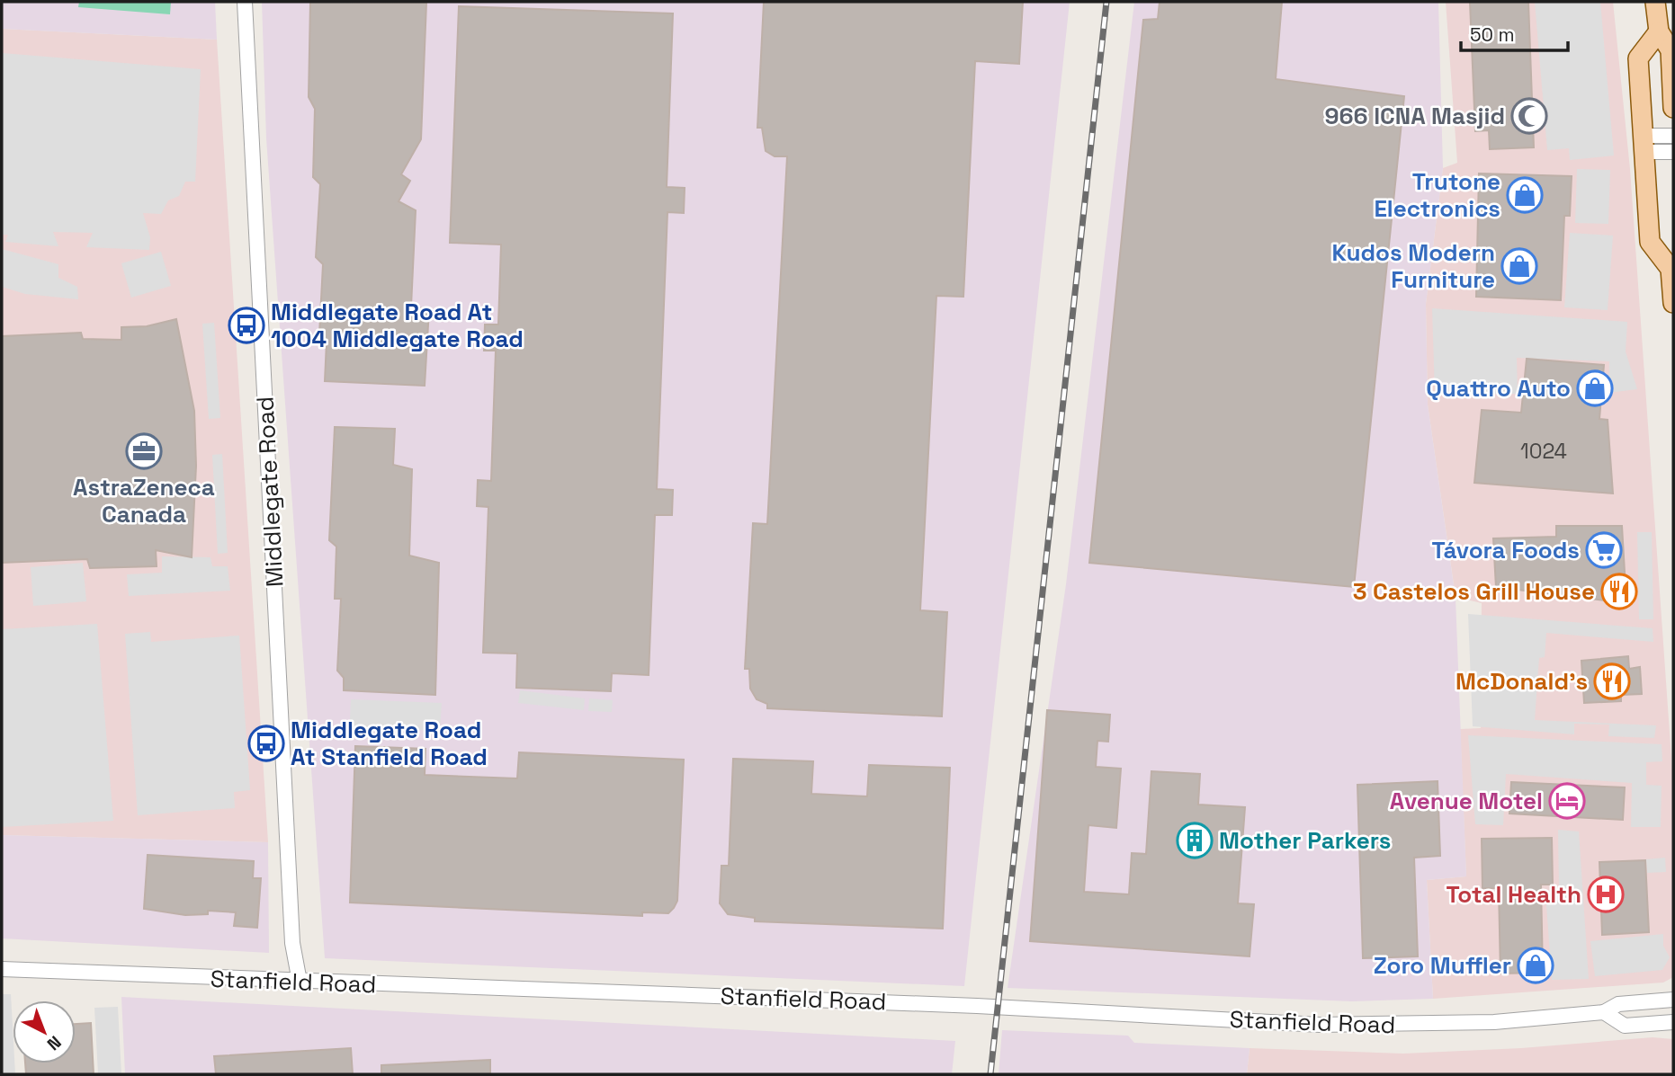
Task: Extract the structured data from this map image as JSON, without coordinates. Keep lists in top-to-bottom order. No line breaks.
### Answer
{"streets":{"street":["Middlegate Road","Stanfield Road"]},"crossings":[["Middlegate Road","Stanfield Road"]],"places":{"mosque":["966 ICNA Masjid"],"shop":["Trutone Electronics","Kudos Modern Furniture","Quattro Auto","Zoro Muffler"],"bus stop":["Middlegate Road At 1004 Middlegate Road","Middlegate Road At Stanfield Road"],"office":["AstraZeneca Canada"],"supermarket":["Távora Foods"],"restaurant":["3 Castelos Grill House","McDonald's"],"hotel":["Avenue Motel"],"building":["Mother Parkers"],"hospital":["Total Health"]},"house_numbers":["1024"],"scale_bar":"50 m","north":"bottom right"}
